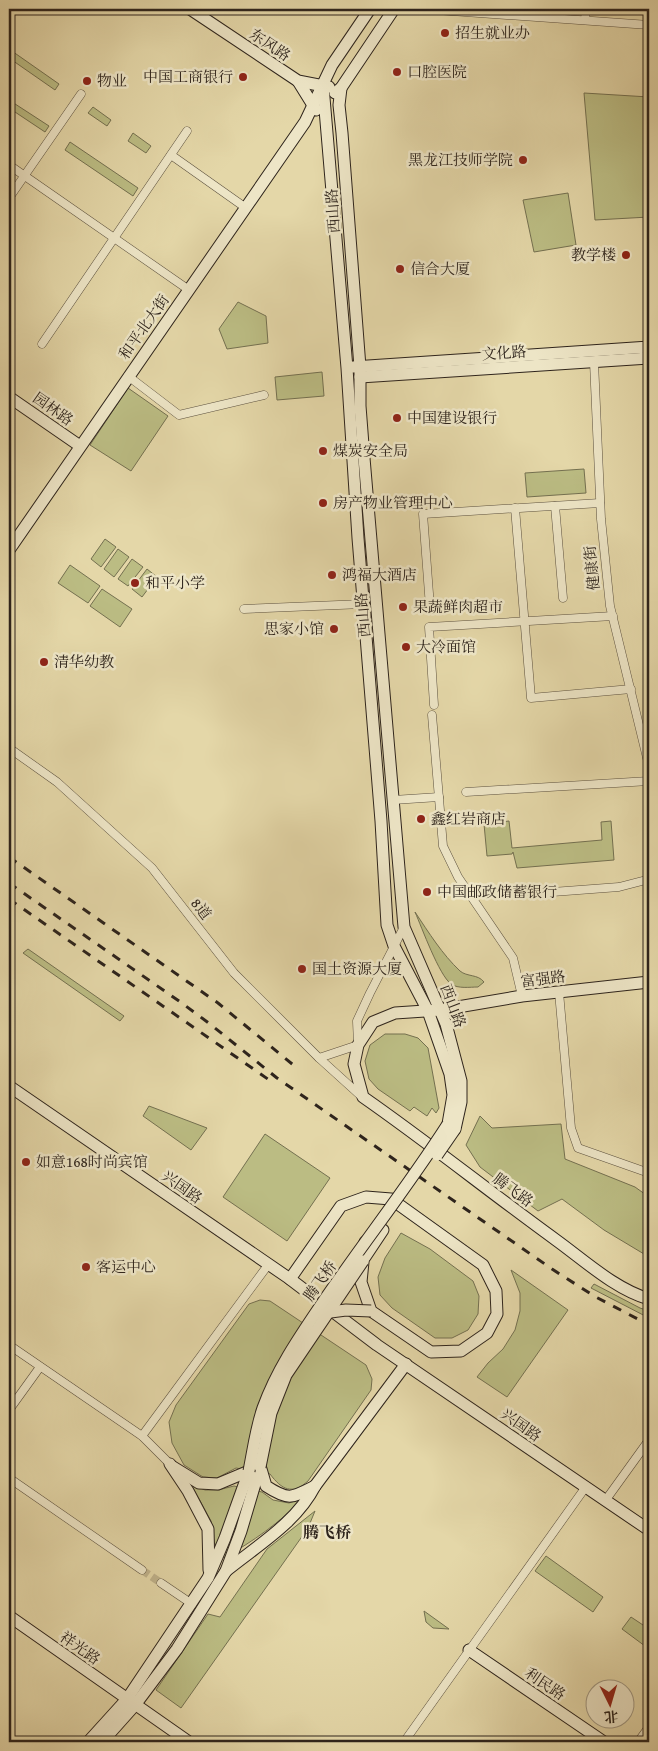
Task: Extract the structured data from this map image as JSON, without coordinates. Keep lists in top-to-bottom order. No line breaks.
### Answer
{"streets":{"main road":["东风路","西山路","和平北大街","文化路","园林路","富强路","兴国路","腾飞路","腾飞桥","祥光路","利民路"],"street":["健康街","8道"]},"crossings":[["东风路","西山路"],["西山路","和平北大街"],["西山路","文化路"],["西山路","富强路"],["西山路","腾飞桥"],["和平北大街","园林路"],["文化路","健康街"],["8道","腾飞路"],["腾飞桥","祥光路"]],"districts":["腾飞桥"],"places":["招生就业办","口腔医院","中国工商银行","物业","黑龙江技师学院","教学楼","信合大厦","中国建设银行","煤炭安全局","房产物业管理中心","鸿福大酒店","和平小学","果蔬鲜肉超市","思家小馆","大冷面馆","清华幼教","鑫红岩商店","中国邮政储蓄银行","国土资源大厦","如意168时尚宾馆","客运中心"],"north":"bottom"}
